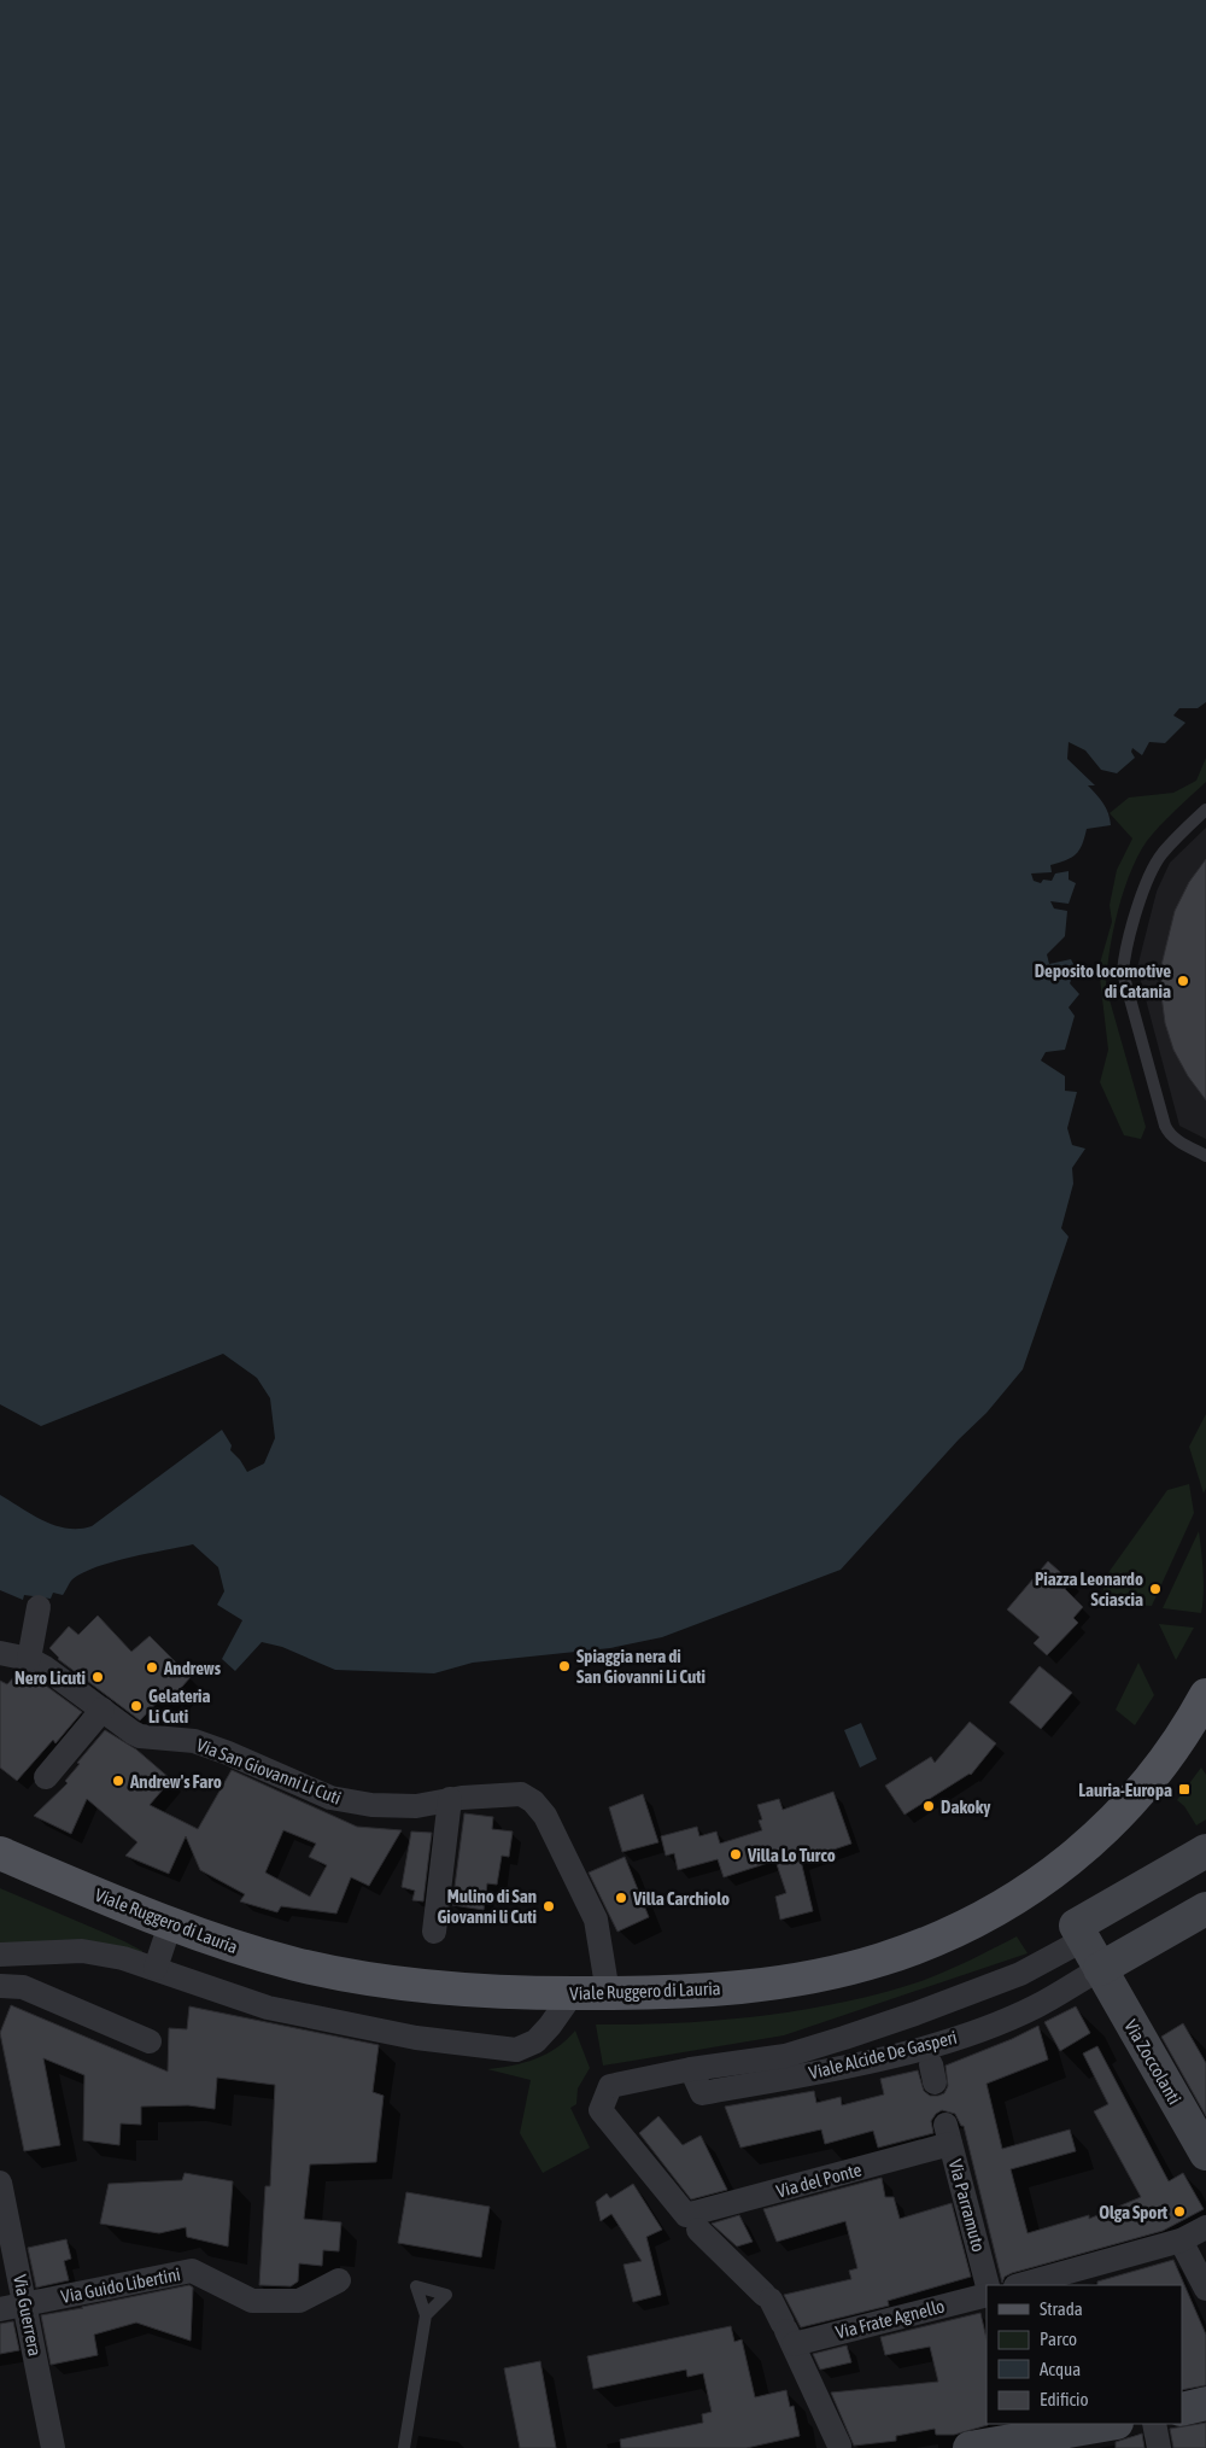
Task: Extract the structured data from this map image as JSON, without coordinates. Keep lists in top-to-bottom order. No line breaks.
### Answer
{"streets":{"main road":["Viale Ruggero di Lauria","Viale Alcide De Gasperi","Via Zoccolanti"],"street":["Via San Giovanni Li Cuti","Via del Ponte","Via Parramuto","Via Guido Libertini","Via Guerrera","Via Frate Agnello"]},"crossings":[["Via San Giovanni Li Cuti","Viale Ruggero di Lauria"],["Viale Alcide De Gasperi","Via Zoccolanti"],["Viale Alcide De Gasperi","Via del Ponte"],["Via del Ponte","Via Parramuto"],["Via Guido Libertini","Via Guerrera"]],"places":{"other":["Deposito locomotive di Catania","Piazza Leonardo Sciascia","Spiaggia nera di San Giovanni Li Cuti","Andrews","Nero Licuti","Gelateria Li Cuti","Andrew's Faro","Dakoky","Villa Lo Turco","Villa Carchiolo","Mulino di San Giovanni li Cuti","Olga Sport"],"transit":["Lauria-Europa"]},"legend":["Strada","Parco","Acqua","Edificio"]}
